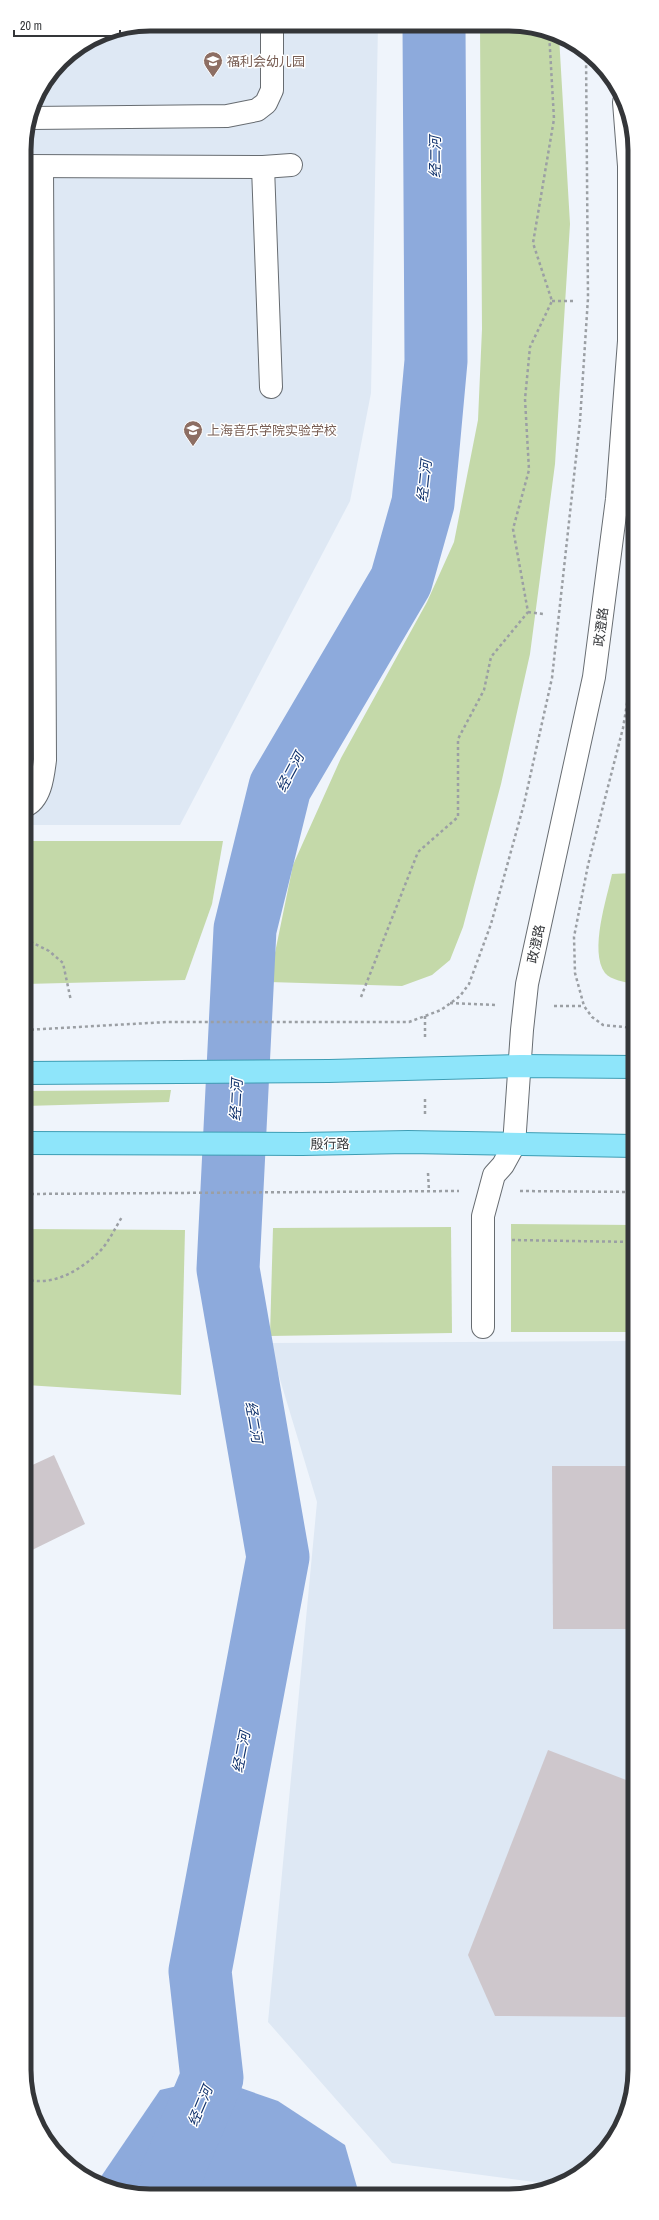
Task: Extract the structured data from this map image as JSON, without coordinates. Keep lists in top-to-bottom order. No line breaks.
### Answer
{"streets":{"main road":["殷行路"],"street":["政澄路"]},"crossings":[["政澄路","殷行路"]],"water":["经二河"],"places":{"school or university":["福利会幼儿园","上海音乐学院实验学校"]},"scale_bar":"20 m"}
